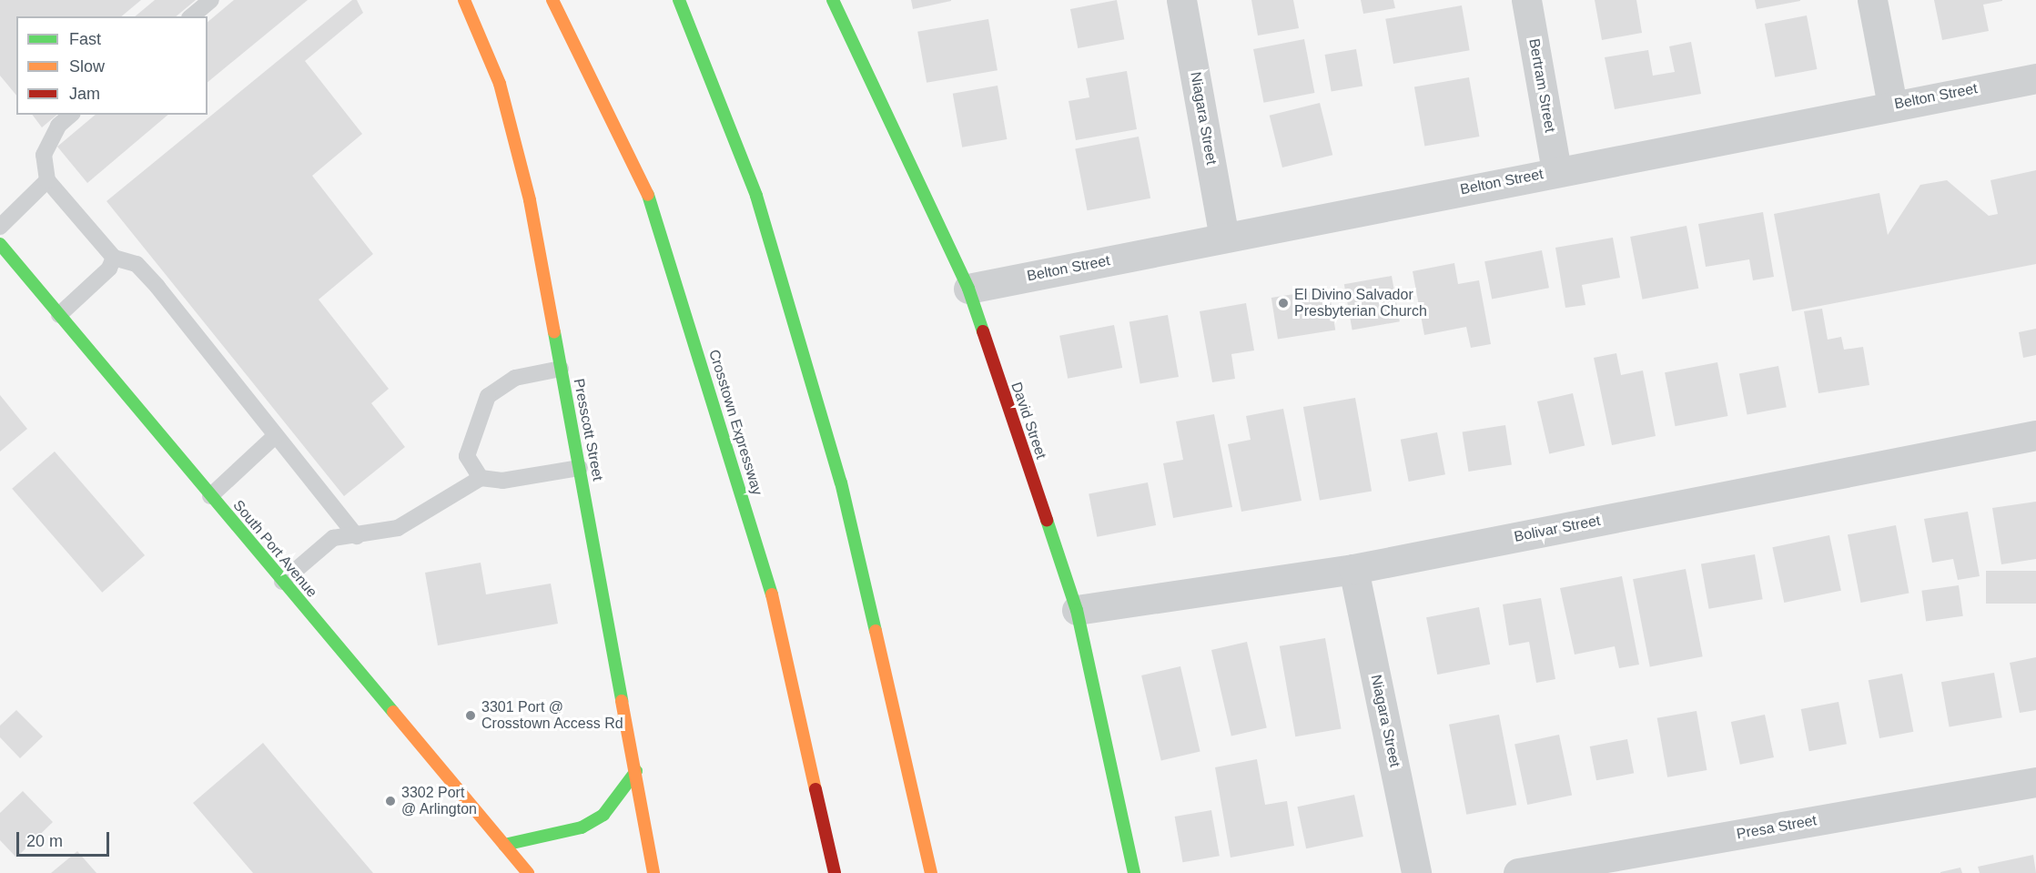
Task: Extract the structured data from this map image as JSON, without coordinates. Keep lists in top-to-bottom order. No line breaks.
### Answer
{"streets":{"main road":["David Street","Crosstown Expressway","Presscott Street","South Port Avenue"],"street":["Bertram Street","Belton Street","Niagara Street","Bolivar Street","Presa Street"]},"crossings":[["Bertram Street","Belton Street"],["Belton Street","Niagara Street"],["Belton Street","David Street"],["Niagara Street","Bolivar Street"],["David Street","Bolivar Street"]],"places":["El Divino Salvador Presbyterian Church","3301 Port @ Crosstown Access Rd","3302 Port @ Arlington"],"legend":["Fast","Slow","Jam"],"scale_bar":"20 m"}
